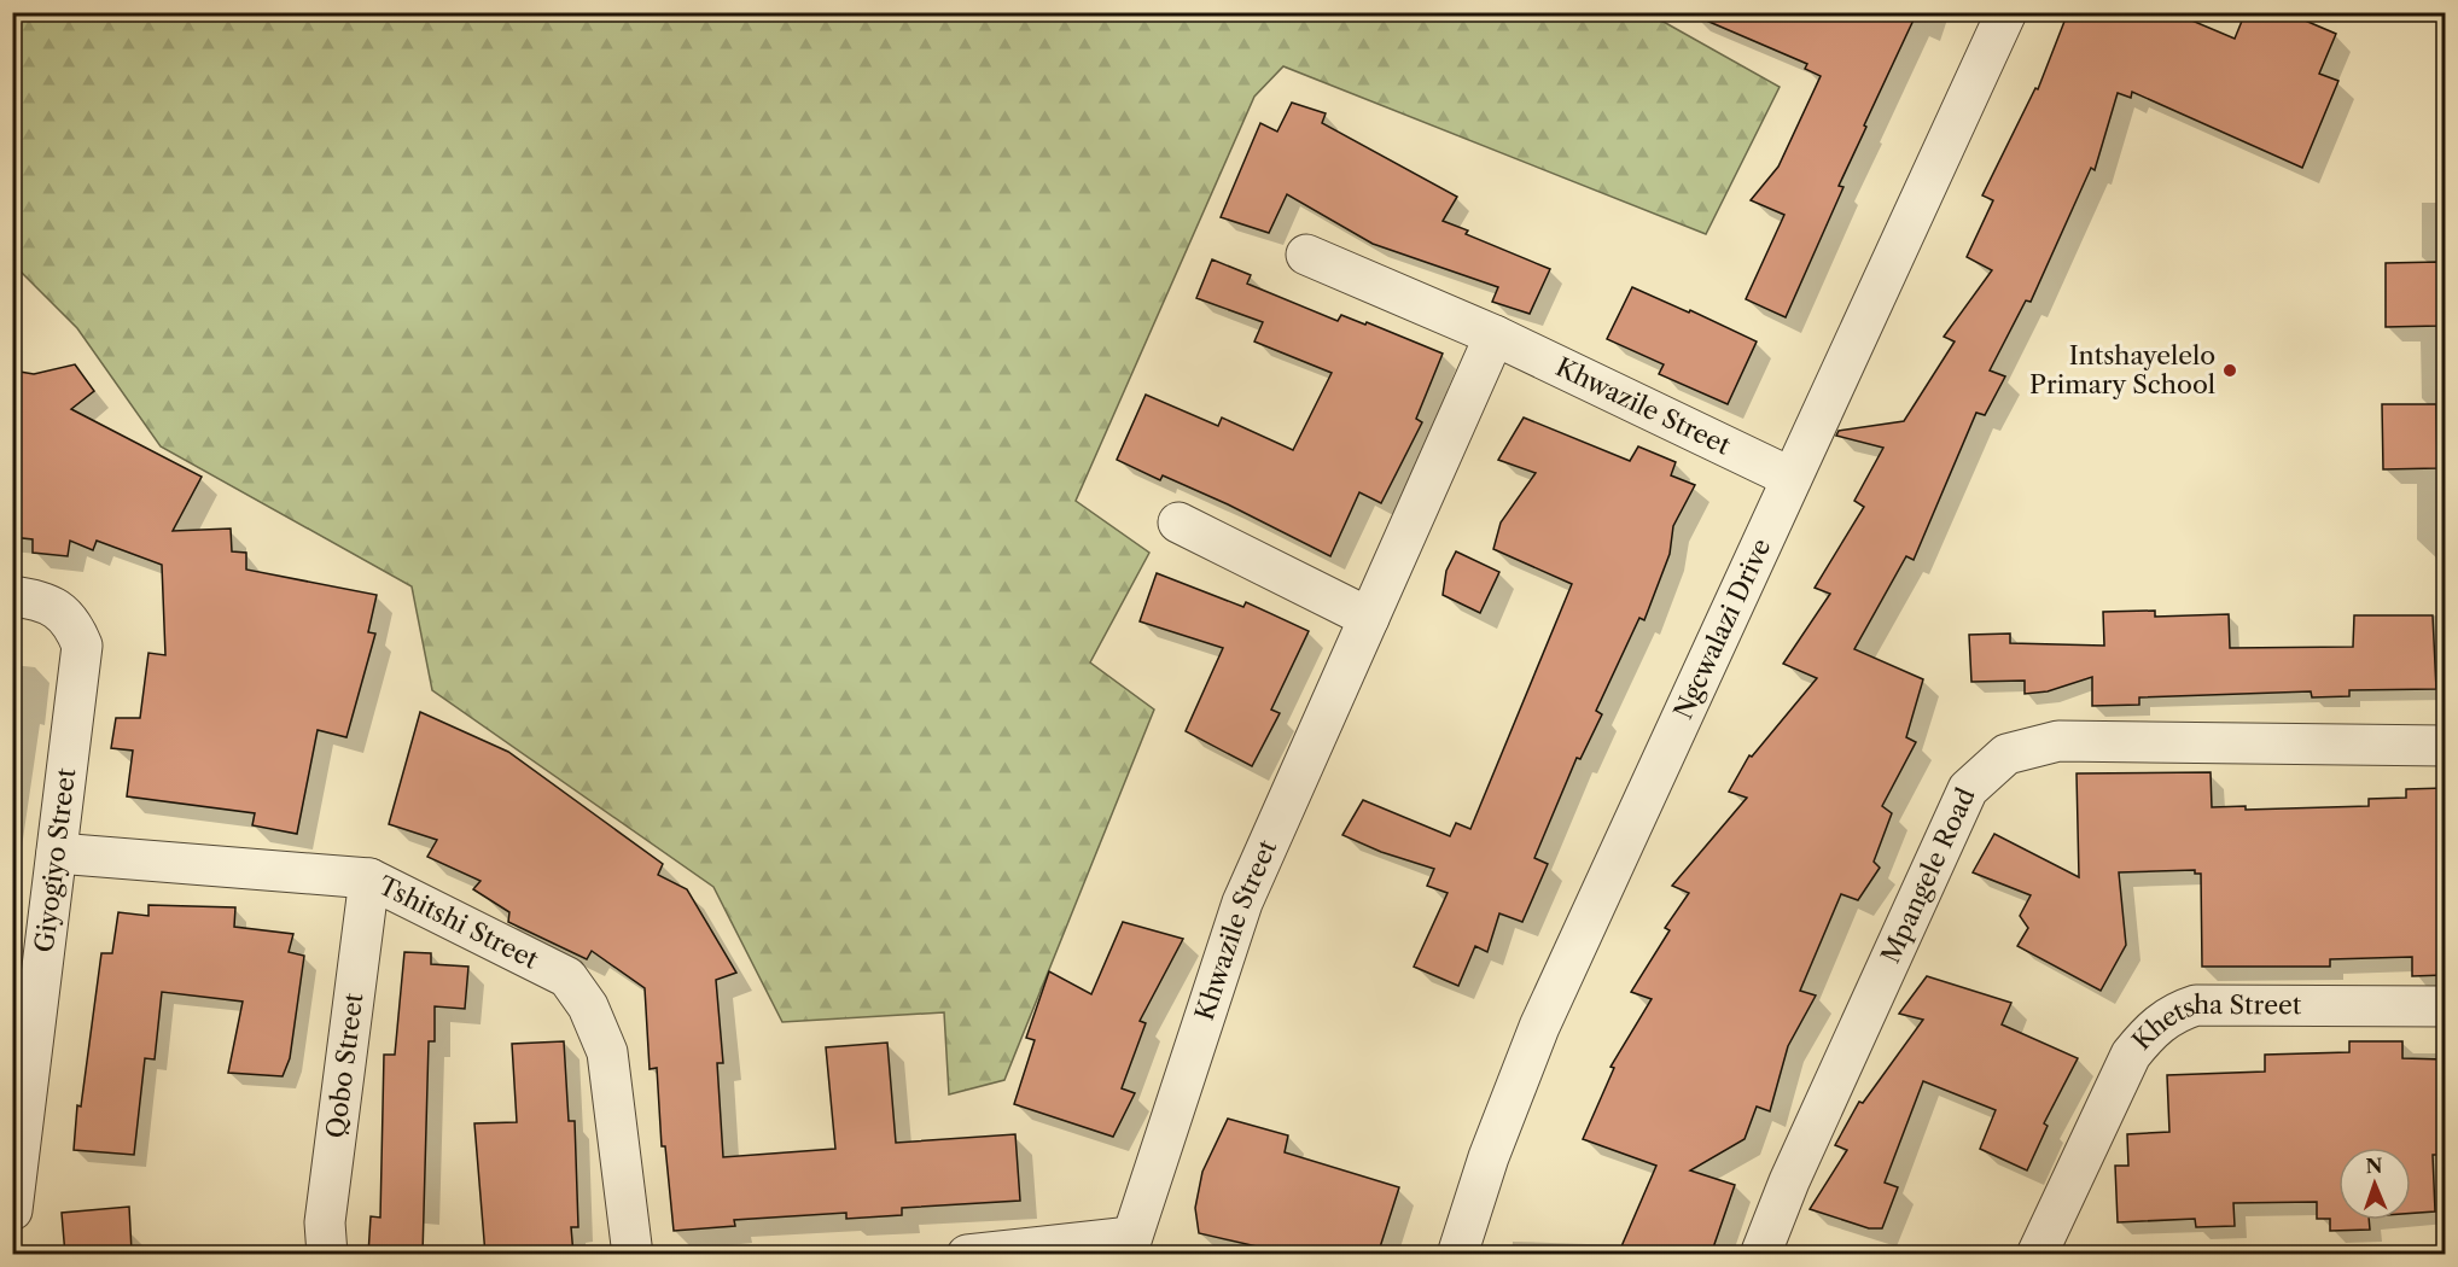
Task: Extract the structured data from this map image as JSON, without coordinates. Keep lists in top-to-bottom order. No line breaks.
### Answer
{"streets":{"street":["Khwazile Street","Ngcwalazi Drive","Giyogiyo Street","Mpangele Road","Tshitshi Street","Khetsha Street","Qobo Street"]},"crossings":[["Khwazile Street","Ngcwalazi Drive"],["Giyogiyo Street","Tshitshi Street"],["Tshitshi Street","Qobo Street"]],"places":["Intshayelelo Primary School"],"north":"top"}
